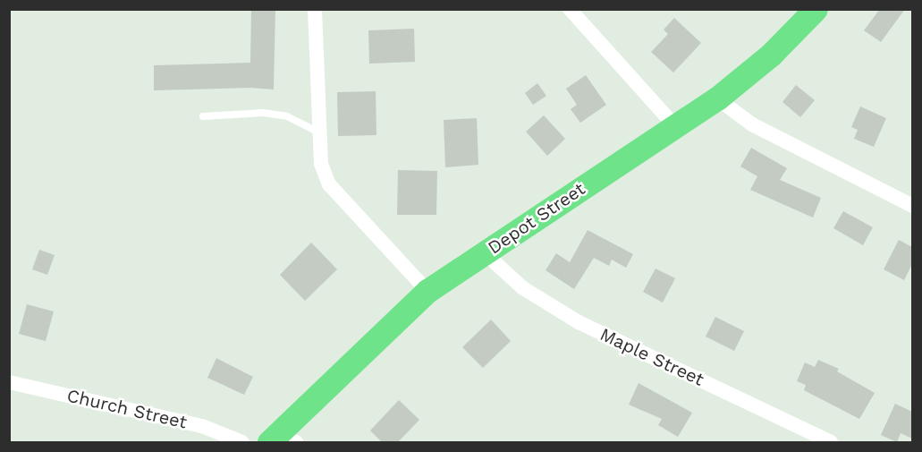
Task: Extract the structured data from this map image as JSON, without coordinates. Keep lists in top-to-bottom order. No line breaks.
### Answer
{"streets":{"main road":["Depot Street"],"street":["Maple Street","Church Street"]},"crossings":[["Depot Street","Maple Street"]]}
